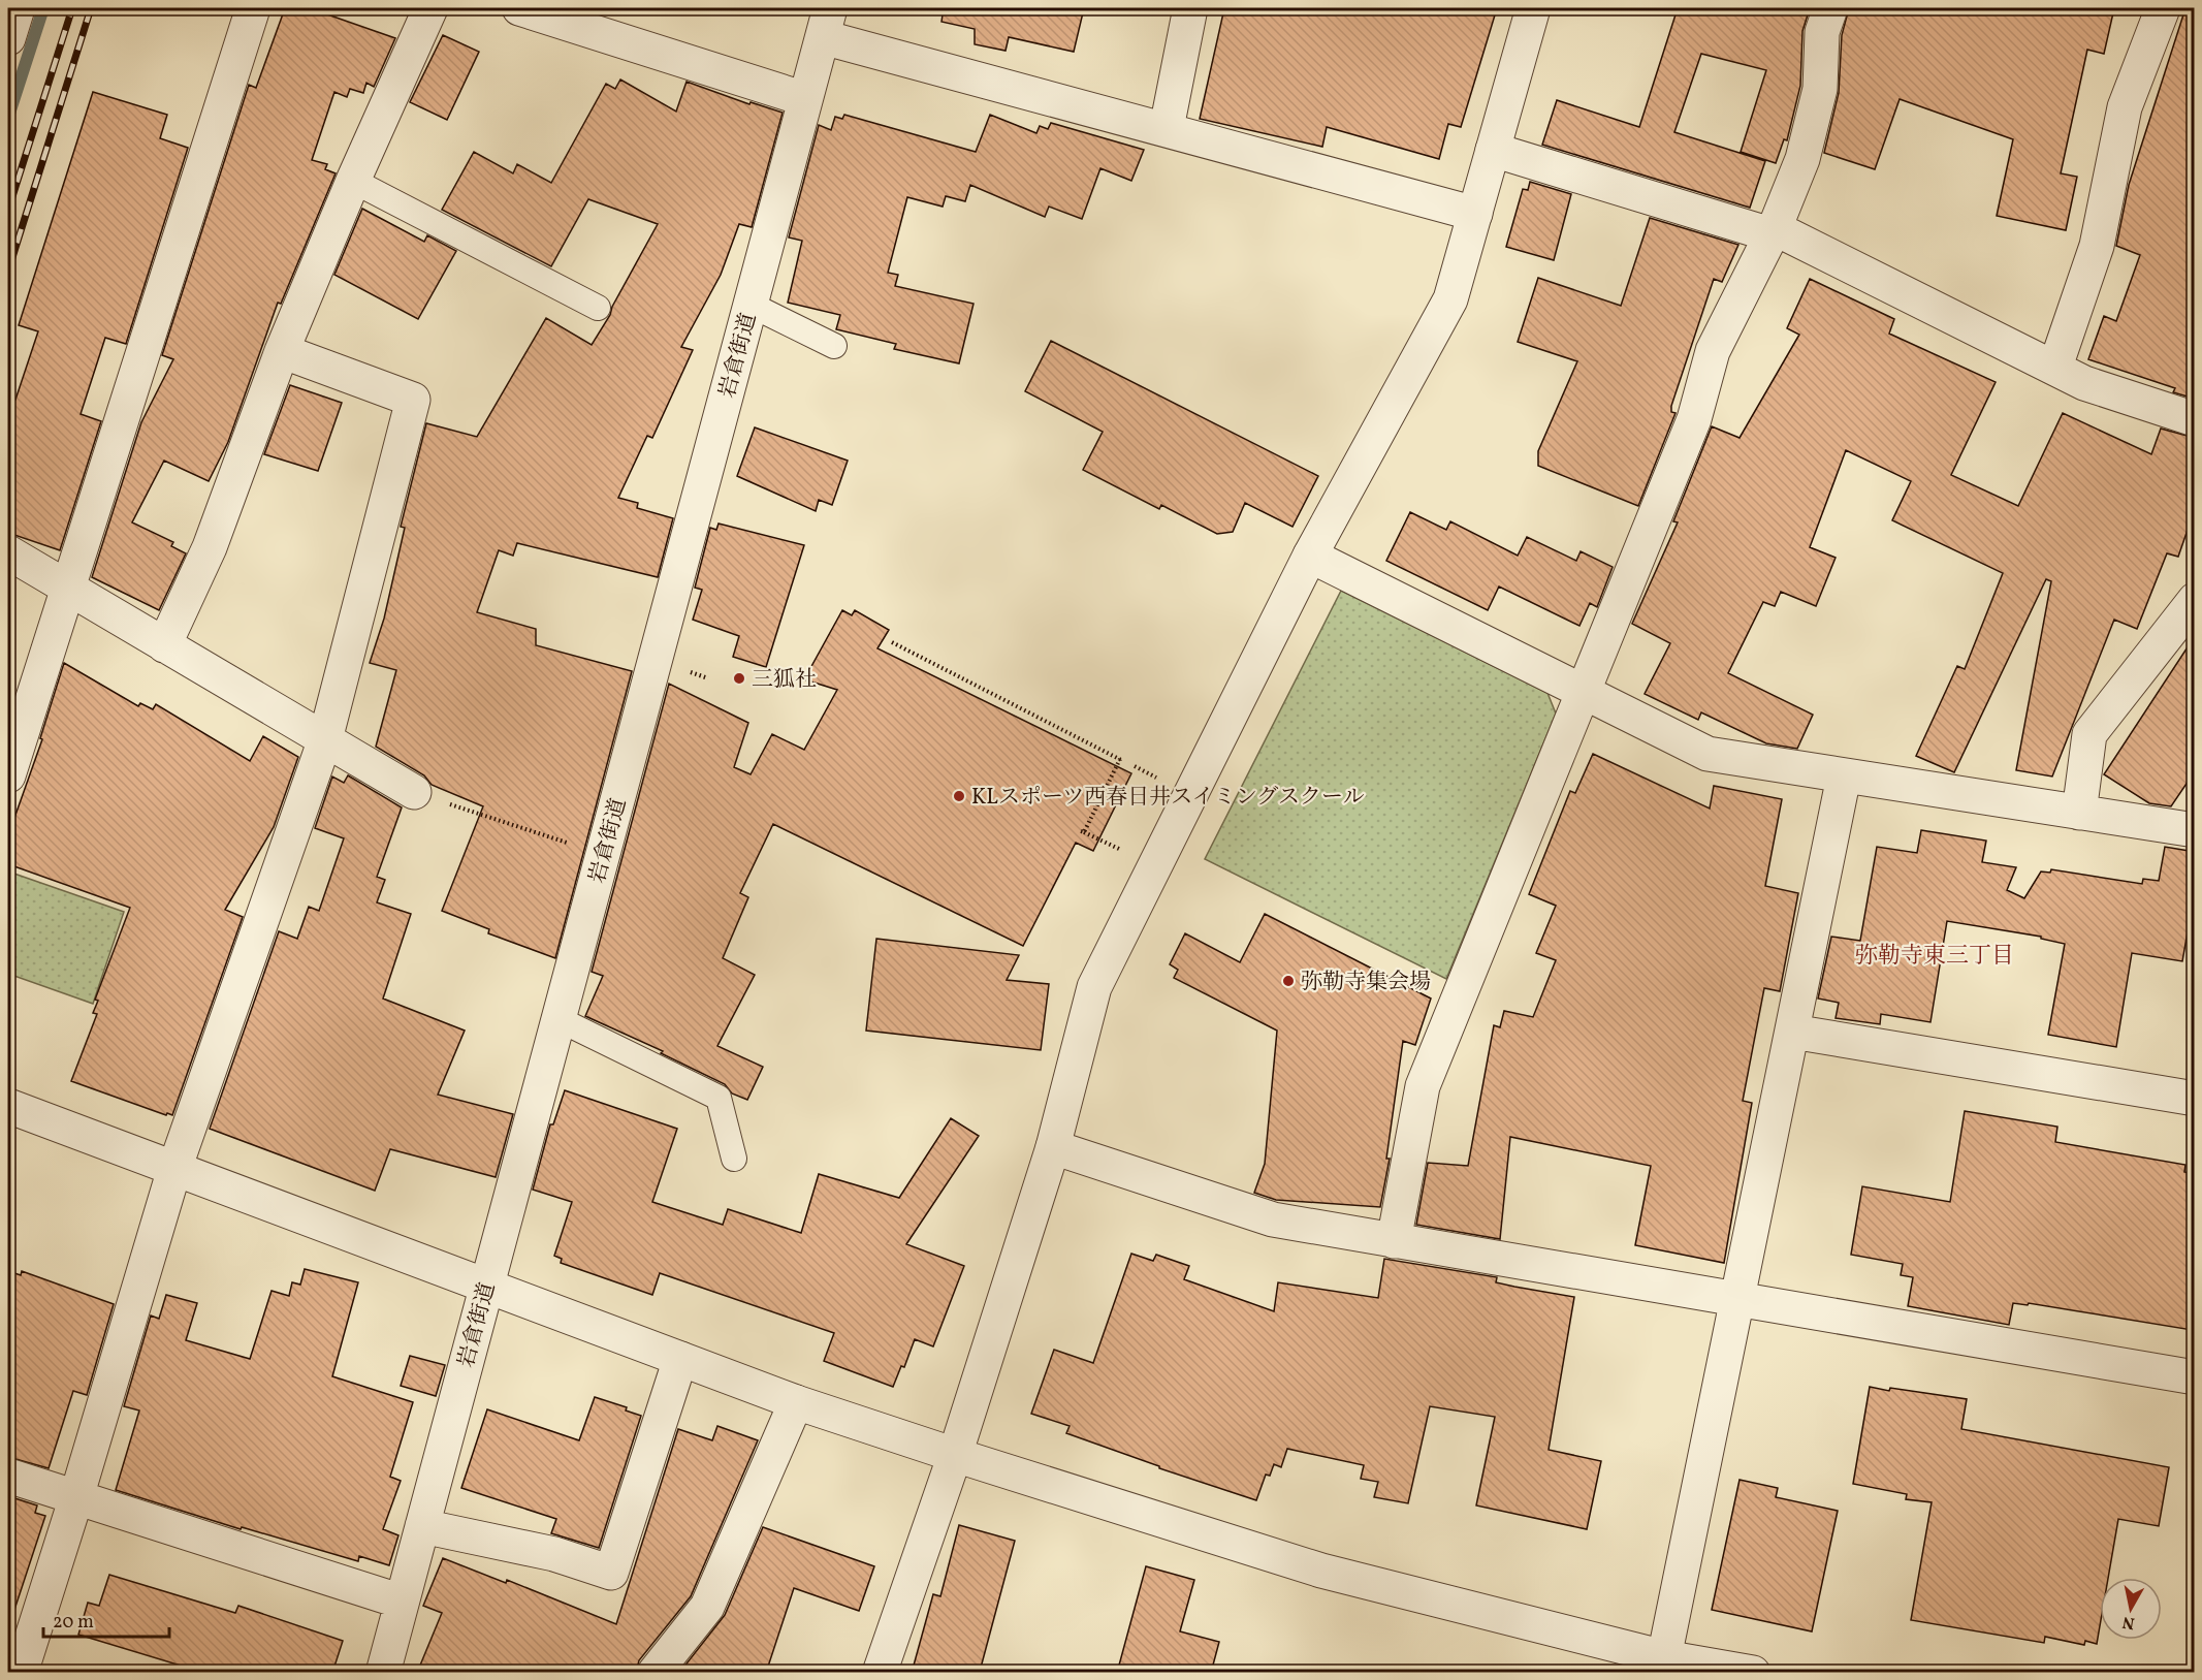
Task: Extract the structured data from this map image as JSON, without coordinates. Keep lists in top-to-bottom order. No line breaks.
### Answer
{"streets":{"street":["岩倉街道"]},"districts":["弥勒寺東三丁目"],"places":["三狐社","KLスポーツ西春日井スイミングスクール","弥勒寺集会場"],"scale_bar":"20 m","north":"bottom"}
